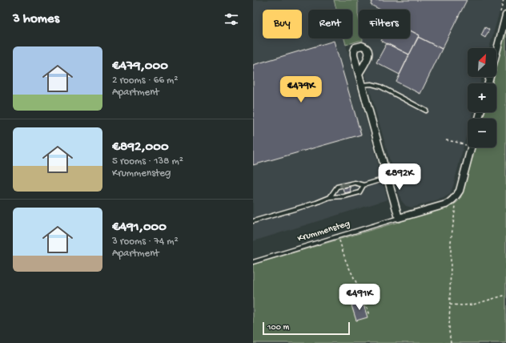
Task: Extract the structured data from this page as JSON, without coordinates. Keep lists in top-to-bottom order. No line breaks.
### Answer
{"streets":{"street":["Krummensteg"]},"scale_bar":"100 m","north":"top right","page":{"heading":"3 homes","chip":["Buy","Rent","Filters"],"list":[{"name":"€479,000","note":"2 rooms · 66 m² · Apartment"},{"name":"€892,000","note":"5 rooms · 138 m² · Krummensteg"},{"name":"€491,000","note":"3 rooms · 74 m² · Apartment"}],"map_buttons":["+","−"],"price":["€479K","€892K","€491K"],"scale":"100 m"}}
